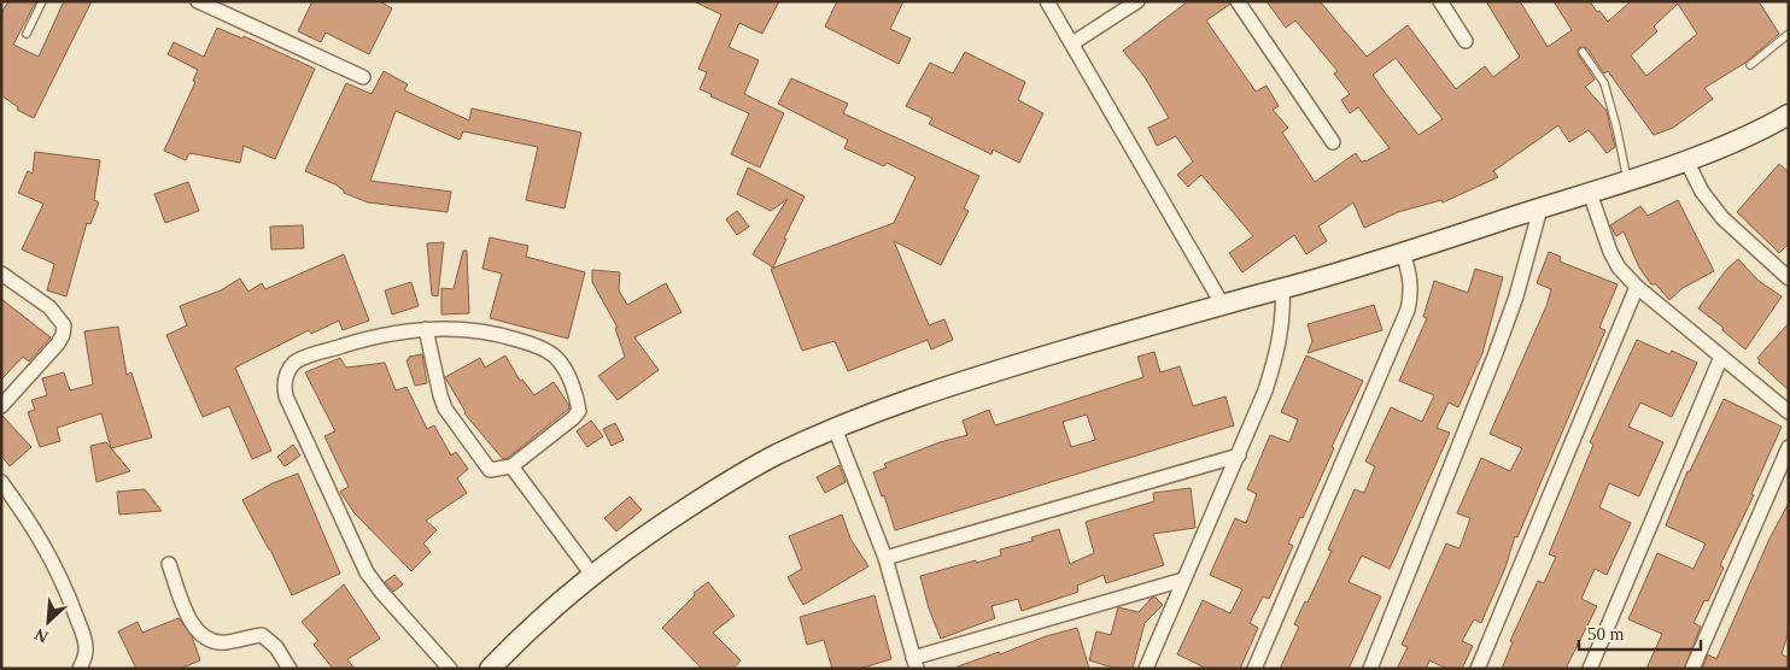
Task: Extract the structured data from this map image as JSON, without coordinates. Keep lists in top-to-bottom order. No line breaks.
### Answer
{"scale_bar":"50 m","north":"bottom left"}
